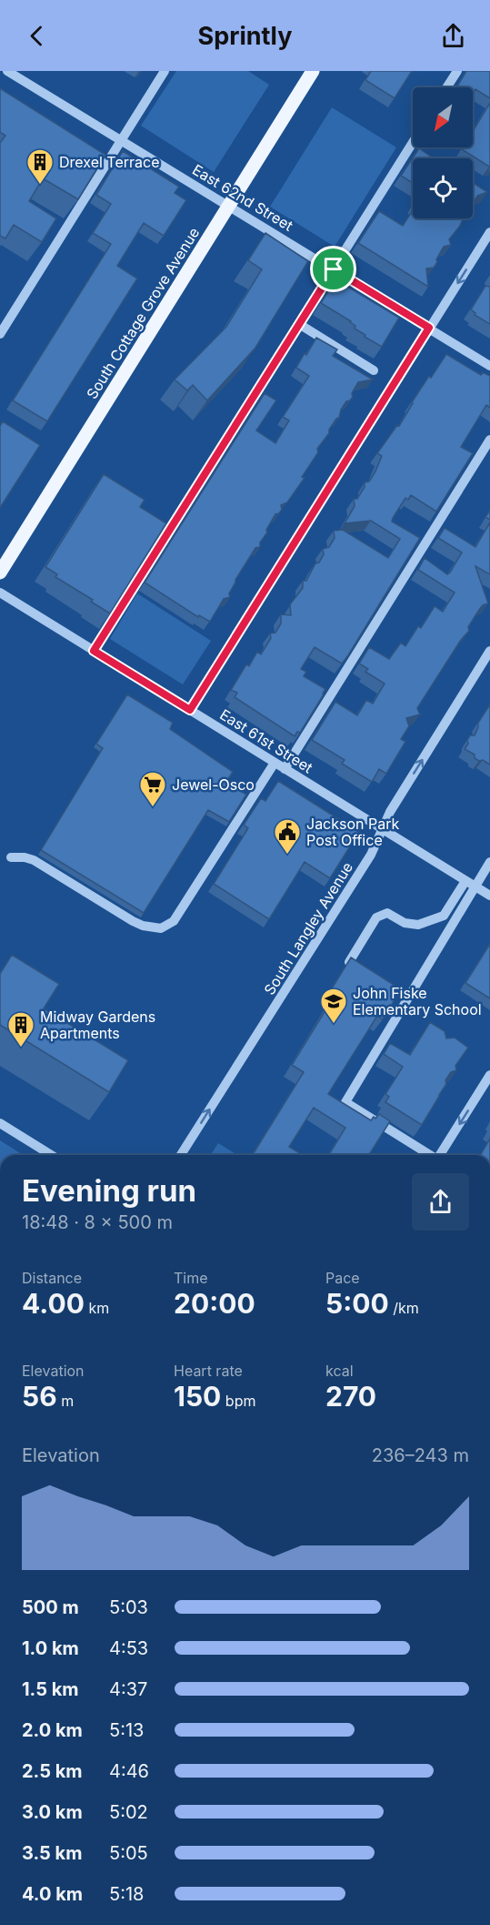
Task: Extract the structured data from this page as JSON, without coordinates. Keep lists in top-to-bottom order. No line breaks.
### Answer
{"streets":{"main road":["South Cottage Grove Avenue"],"street":["East 62nd Street","East 61st Street","South Langley Avenue"]},"crossings":[["East 62nd Street","South Cottage Grove Avenue"],["East 61st Street","South Langley Avenue"]],"one_way":["South Langley Avenue"],"places":{"building":["Drexel Terrace","Midway Gardens Apartments"],"supermarket":["Jewel-Osco"],"public building":["Jackson Park Post Office"],"school or university":["John Fiske Elementary School"]},"north":"bottom left","page":{"header":"Sprintly","heading":["Evening run","18:48 · 8 × 500 m"],"stats":[["Distance","4.00 km"],["Time","20:00"],["Pace","5:00 /km"],["Elevation","56 m"],["Heart rate","150 bpm"],["kcal","270"]],"chart":["Elevation","236–243 m"],"list":[{"name":"500 m","note":"5:03"},{"name":"1.0 km","note":"4:53"},{"name":"1.5 km","note":"4:37"},{"name":"2.0 km","note":"5:13"},{"name":"2.5 km","note":"4:46"},{"name":"3.0 km","note":"5:02"},{"name":"3.5 km","note":"5:05"},{"name":"4.0 km","note":"5:18"}]}}
